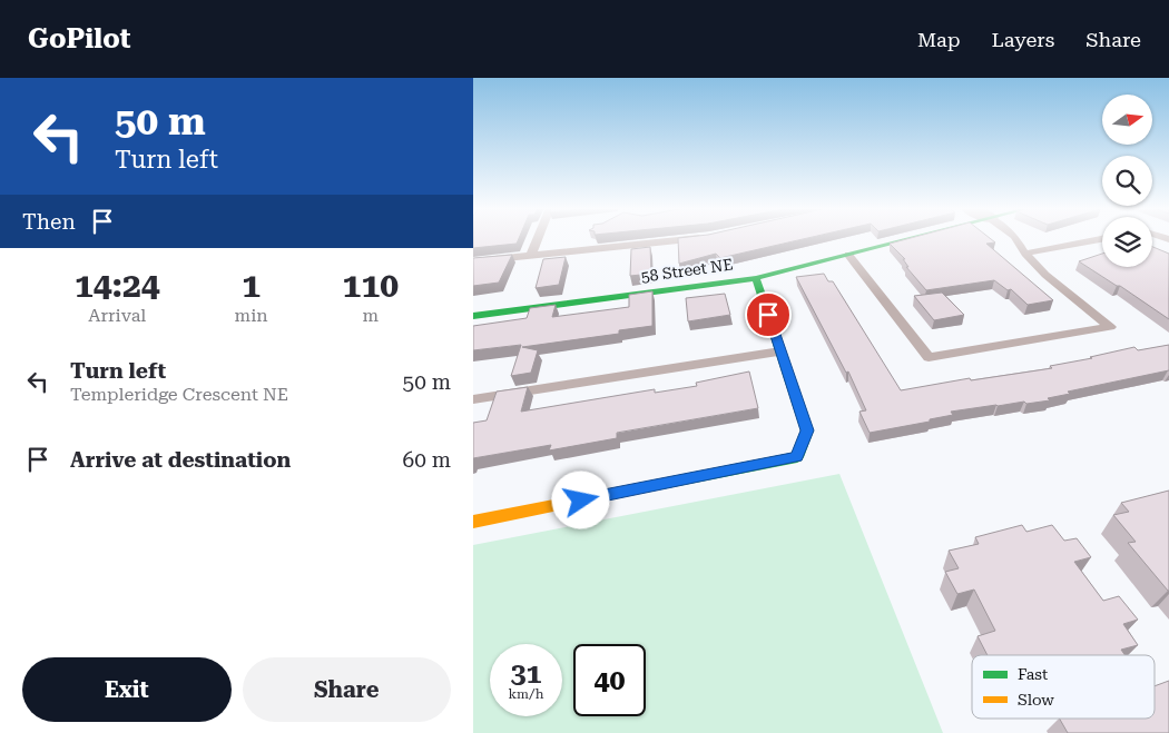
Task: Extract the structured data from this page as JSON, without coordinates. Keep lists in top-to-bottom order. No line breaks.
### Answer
{"streets":{"street":["58 Street NE"]},"legend":["Fast","Slow"],"north":"right","page":{"header":"GoPilot","nav":["Map","Layers","Share"],"turn":["50 m","Turn left"],"then":"Then","eta":["14:24","Arrival","1","min","110","m"],"list":[{"name":"Turn left","note":"Templeridge Crescent NE","value":"50 m"},{"name":"Arrive at destination","value":"60 m"}],"speed":"31 km/h","limit":"40","buttons":["Exit","Share"]}}
